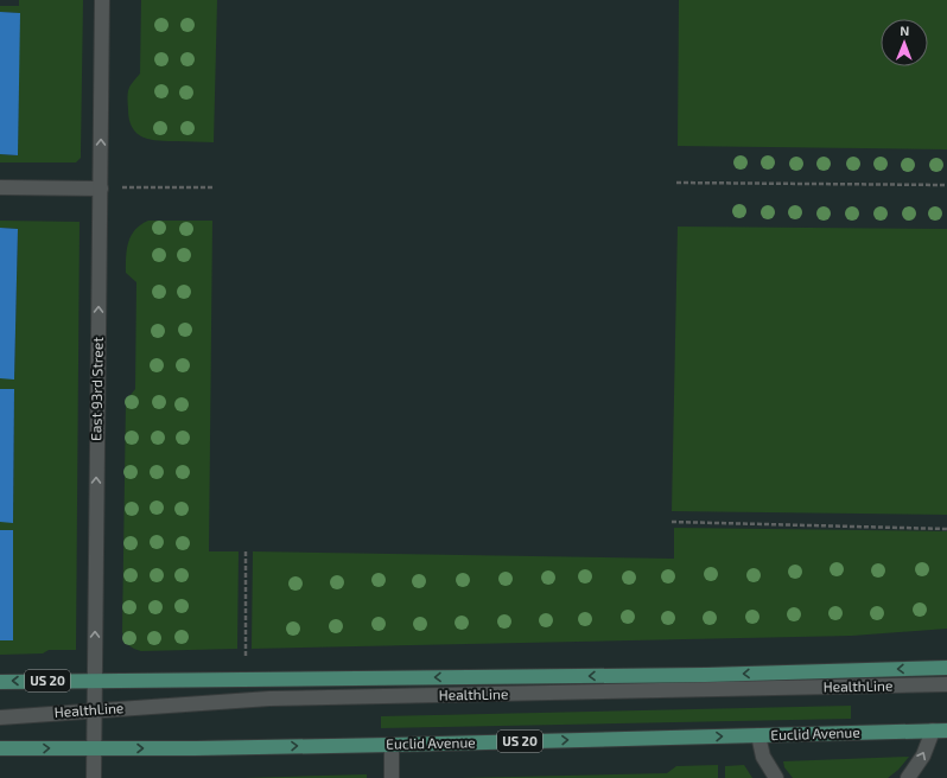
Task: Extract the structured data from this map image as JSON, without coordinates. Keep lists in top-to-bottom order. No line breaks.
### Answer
{"streets":{"main road":["US 20","Euclid Avenue"],"street":["East 93rd Street","HealthLine"]},"crossings":[["East 93rd Street","US 20"],["East 93rd Street","HealthLine"],["East 93rd Street","Euclid Avenue"]],"one_way":["East 93rd Street"],"north":"top"}
